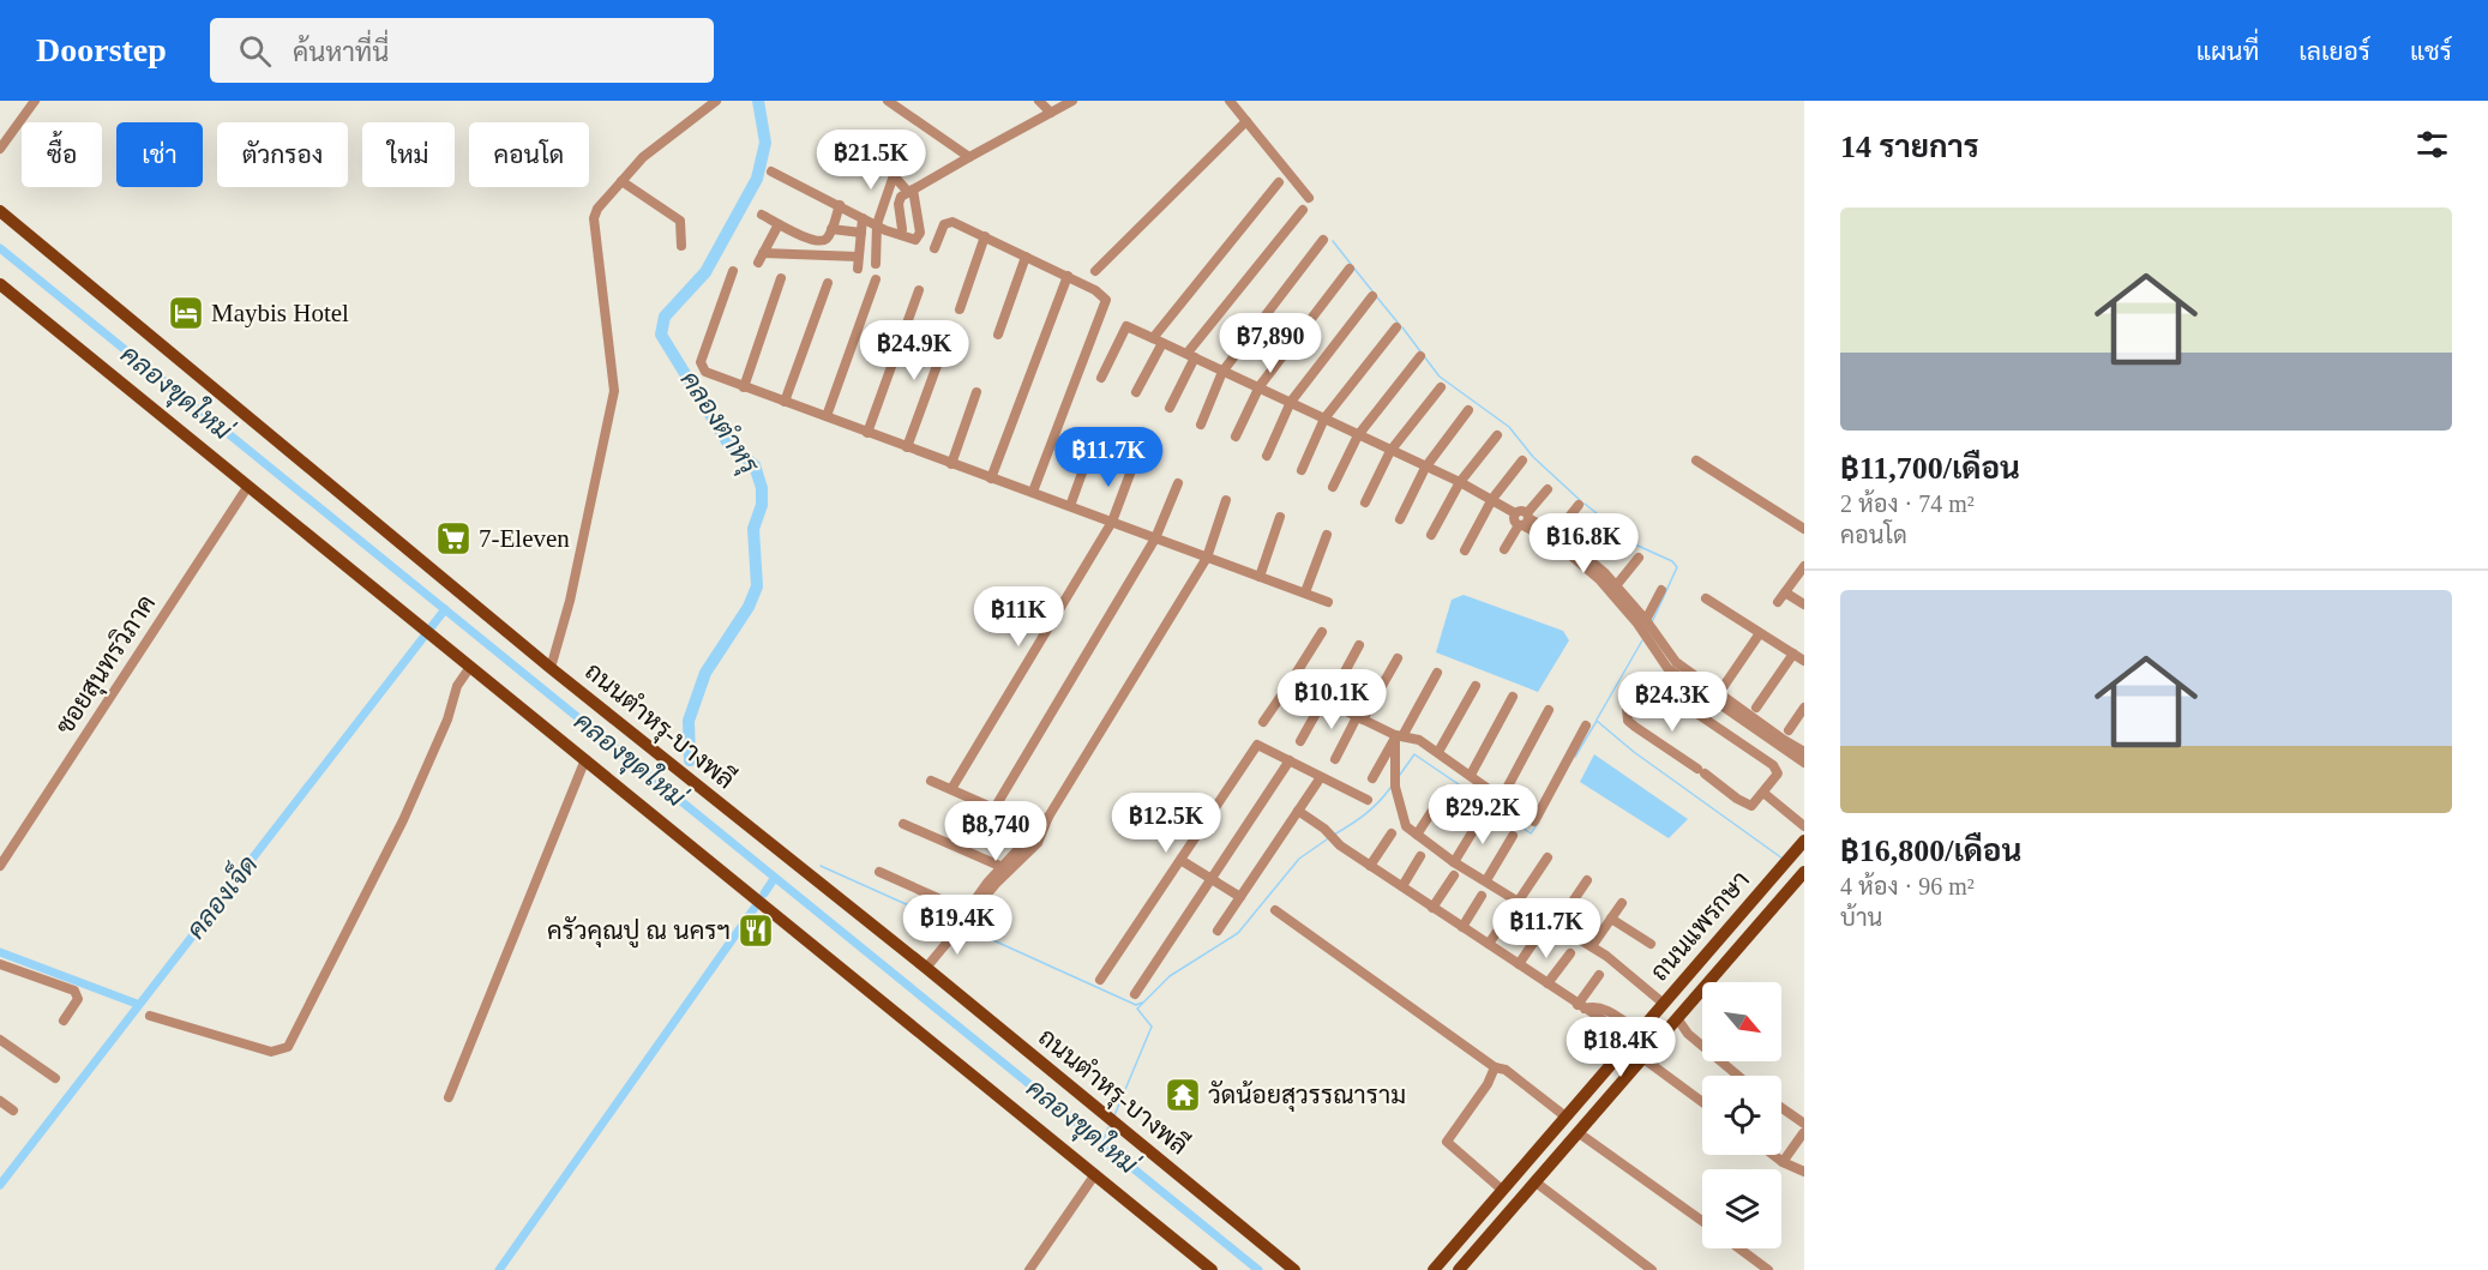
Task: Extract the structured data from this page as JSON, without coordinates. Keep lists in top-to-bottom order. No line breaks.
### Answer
{"streets":{"main road":["ถนนตำหรุ-บางพลี","ถนนแพรกษา"],"street":["ซอยสุนทรวิภาค"]},"water":["คลองขุดใหม่","คลองตำหรุ","คลองเจ็ด"],"places":{"hotel":["Maybis Hotel"],"supermarket":["7-Eleven"],"restaurant":["ครัวคุณปู ณ นครฯ"],"temple":["วัดน้อยสุวรรณาราม"]},"north":"bottom right","page":{"header":"Doorstep","search":"ค้นหาที่นี่","nav":["แผนที่","เลเยอร์","แชร์"],"heading":"14 รายการ","chip":["ซื้อ","เช่า","ตัวกรอง","ใหม่","คอนโด"],"price":["฿21.5K","฿7,890","฿24.9K","฿11.7K","฿16.8K","฿11K","฿10.1K","฿24.3K","฿29.2K","฿12.5K","฿8,740","฿19.4K","฿11.7K","฿18.4K"],"list":[{"name":"฿11,700/เดือน","note":"2 ห้อง · 74 m² · คอนโด"},{"name":"฿16,800/เดือน","note":"4 ห้อง · 96 m² · บ้าน"}]}}
